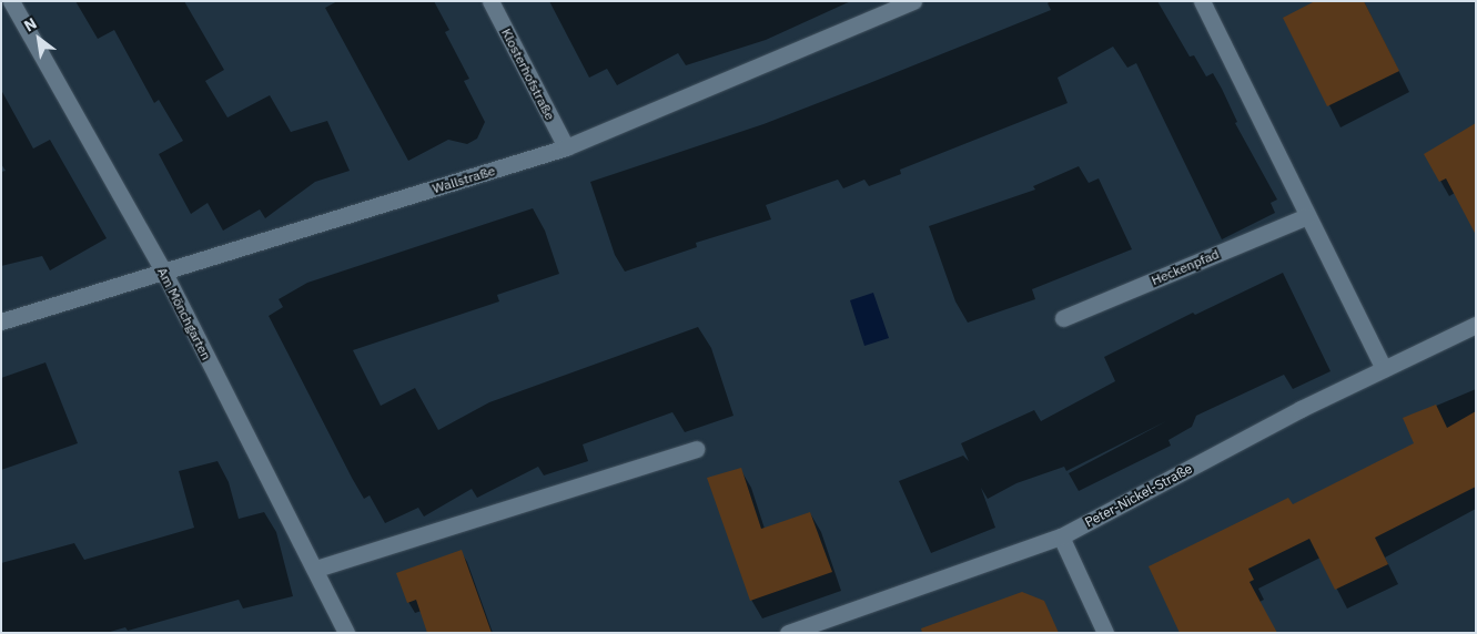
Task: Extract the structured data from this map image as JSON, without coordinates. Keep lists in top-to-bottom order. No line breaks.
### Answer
{"streets":{"street":["Klosterhofstraße","Wallstraße","Heckenpfad","Am Mönchgarten","Peter-Nickel-Straße"]},"crossings":[["Klosterhofstraße","Wallstraße"],["Wallstraße","Am Mönchgarten"]],"north":"top left"}
